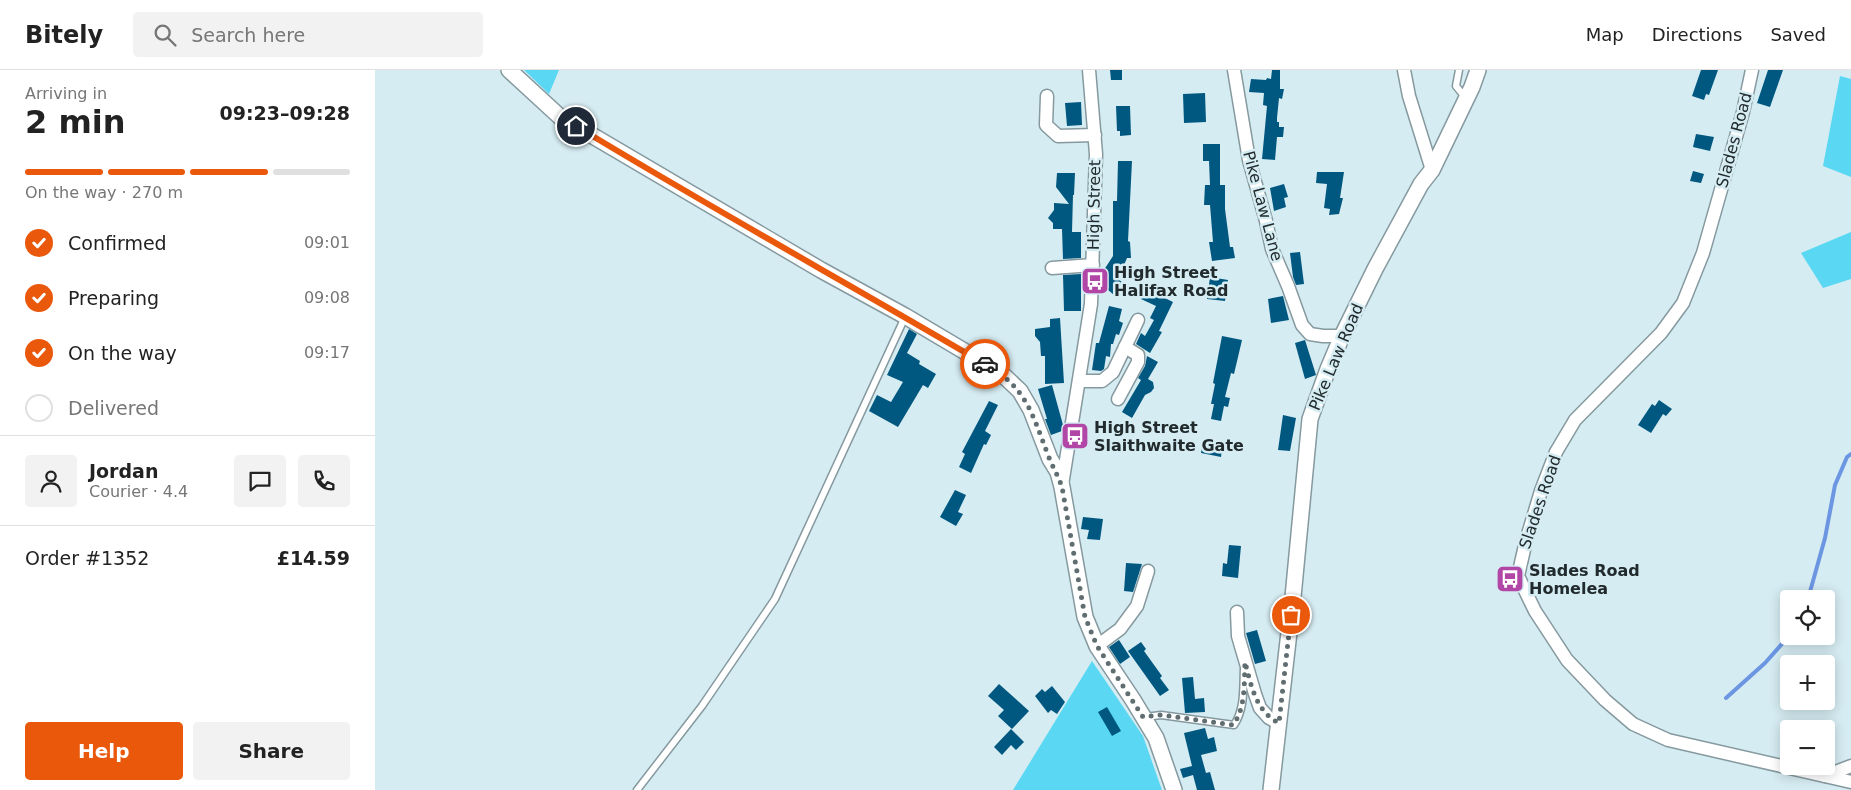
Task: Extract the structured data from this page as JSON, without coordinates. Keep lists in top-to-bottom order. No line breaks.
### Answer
{"streets":{"street":["Slades Road","High Street","Pike Law Lane","Pike Law Road"]},"crossings":[["Pike Law Lane","Pike Law Road"]],"places":{"bus stop":["High Street Halifax Road","High Street Slaithwaite Gate","Slades Road Homelea"]},"page":{"header":"Bitely","search":"Search here","nav":["Map","Directions","Saved"],"heading":["2 min","Arriving in","09:23–09:28"],"panel":["Jordan","Courier · 4.4","Order #1352","£14.59"],"bar":"On the way · 270 m","list":[["Confirmed","09:01"],["Preparing","09:08"],["On the way","09:17"],"Delivered"],"map_buttons":["+","−"],"buttons":["Help","Share"]}}
